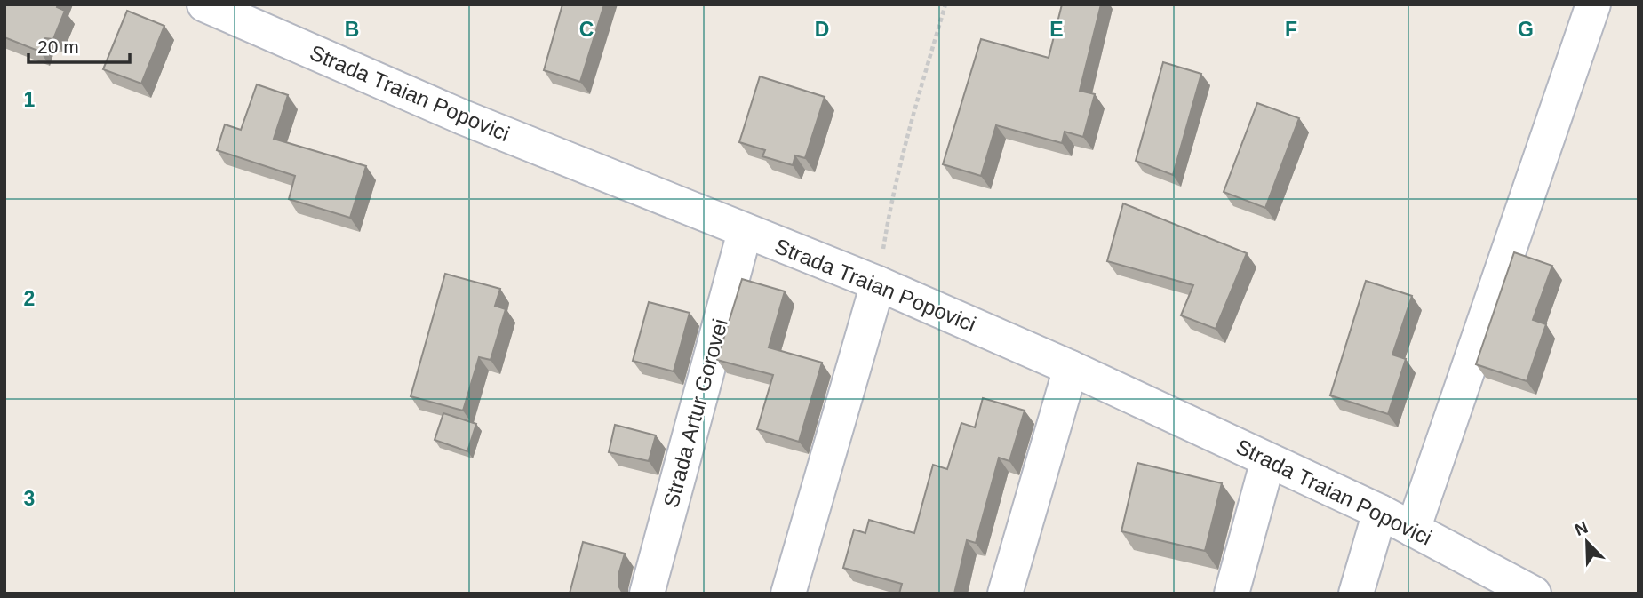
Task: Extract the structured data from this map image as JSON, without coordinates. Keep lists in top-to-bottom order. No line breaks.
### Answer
{"streets":{"street":["Strada Traian Popovici","Strada Artur Gorovei"]},"crossings":[["Strada Traian Popovici","Strada Artur Gorovei"]],"scale_bar":"20 m","north":"top left","grid":{"columns":["B","C","D","E","F","G"],"rows":["1","2","3"]}}
